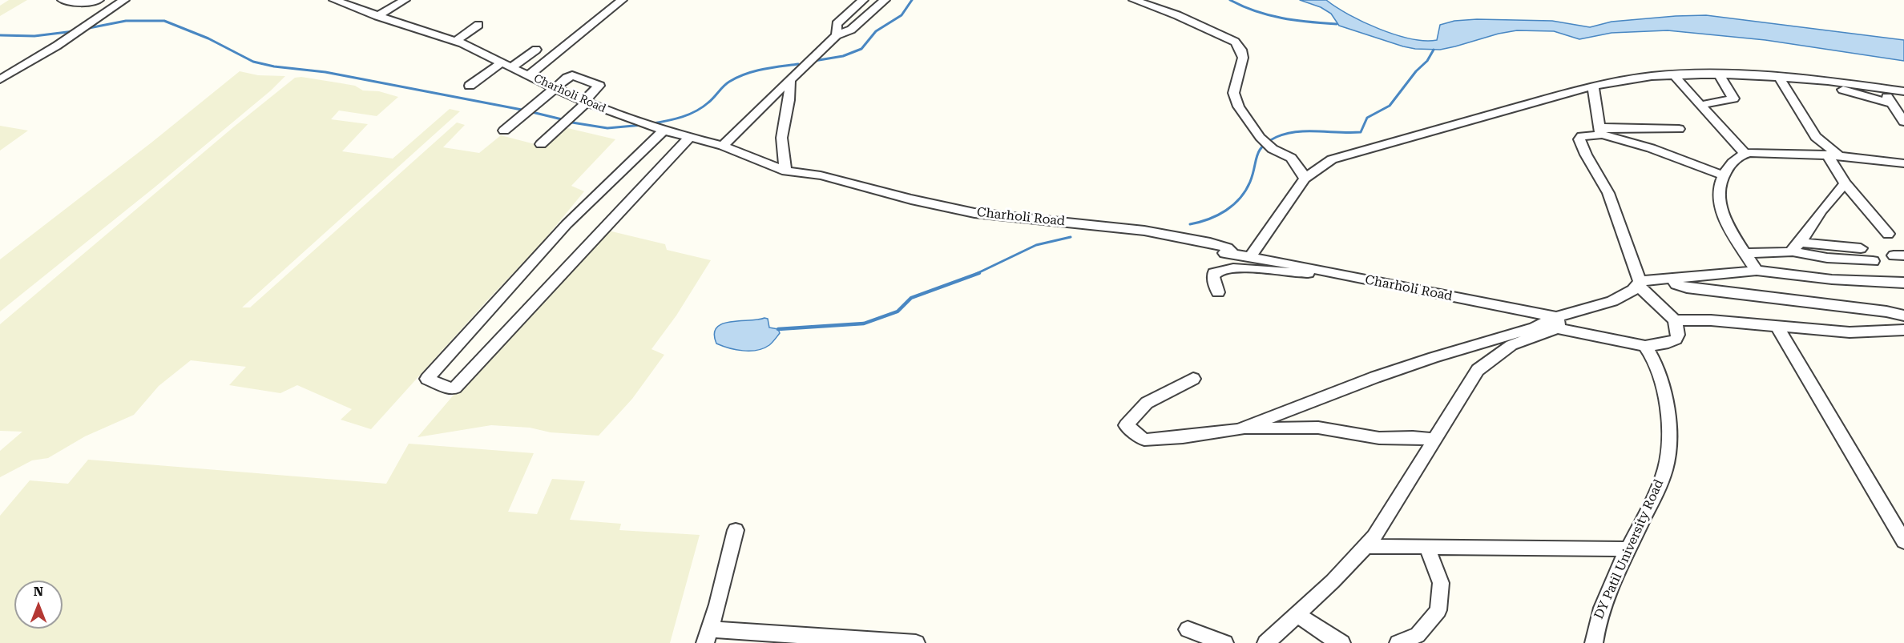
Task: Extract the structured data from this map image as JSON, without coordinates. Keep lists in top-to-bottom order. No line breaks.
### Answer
{"streets":{"street":["Charholi Road","DY Patil University Road"]},"crossings":[["Charholi Road","DY Patil University Road"]],"north":"top"}
